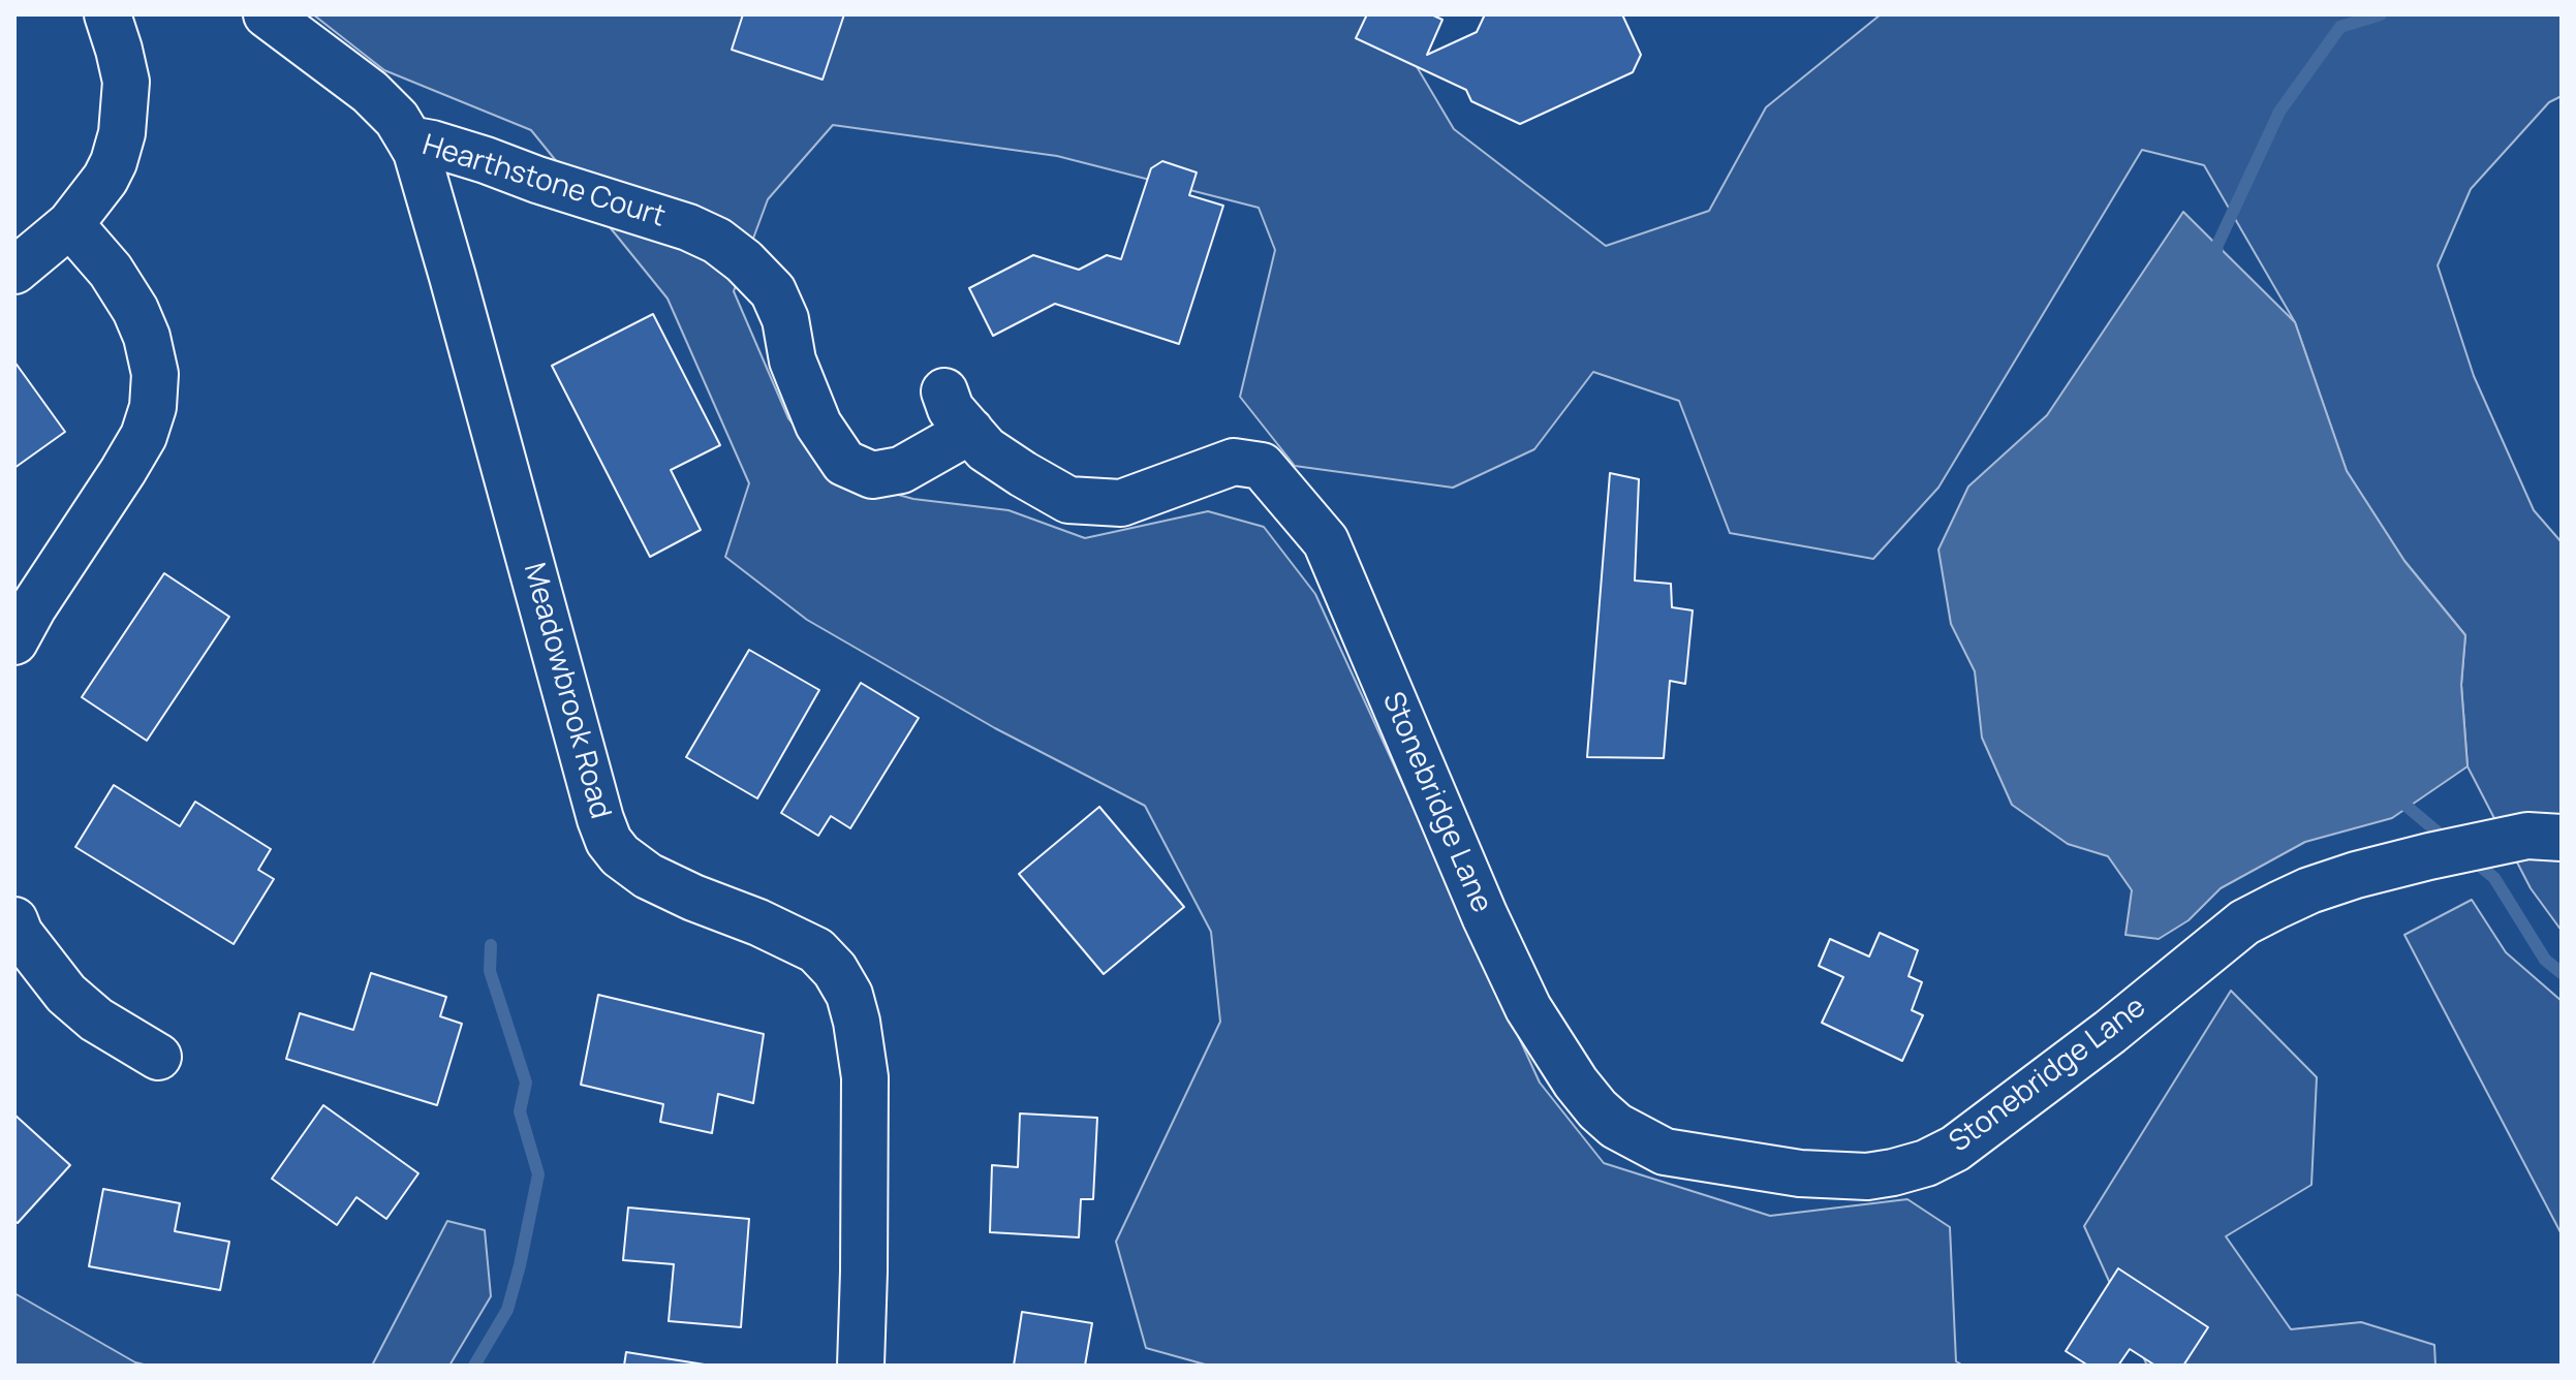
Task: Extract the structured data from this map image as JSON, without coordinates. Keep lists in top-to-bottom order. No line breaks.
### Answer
{"streets":{"street":["Hearthstone Court","Meadowbrook Road","Stonebridge Lane"]},"crossings":[["Hearthstone Court","Meadowbrook Road"],["Hearthstone Court","Stonebridge Lane"]]}
